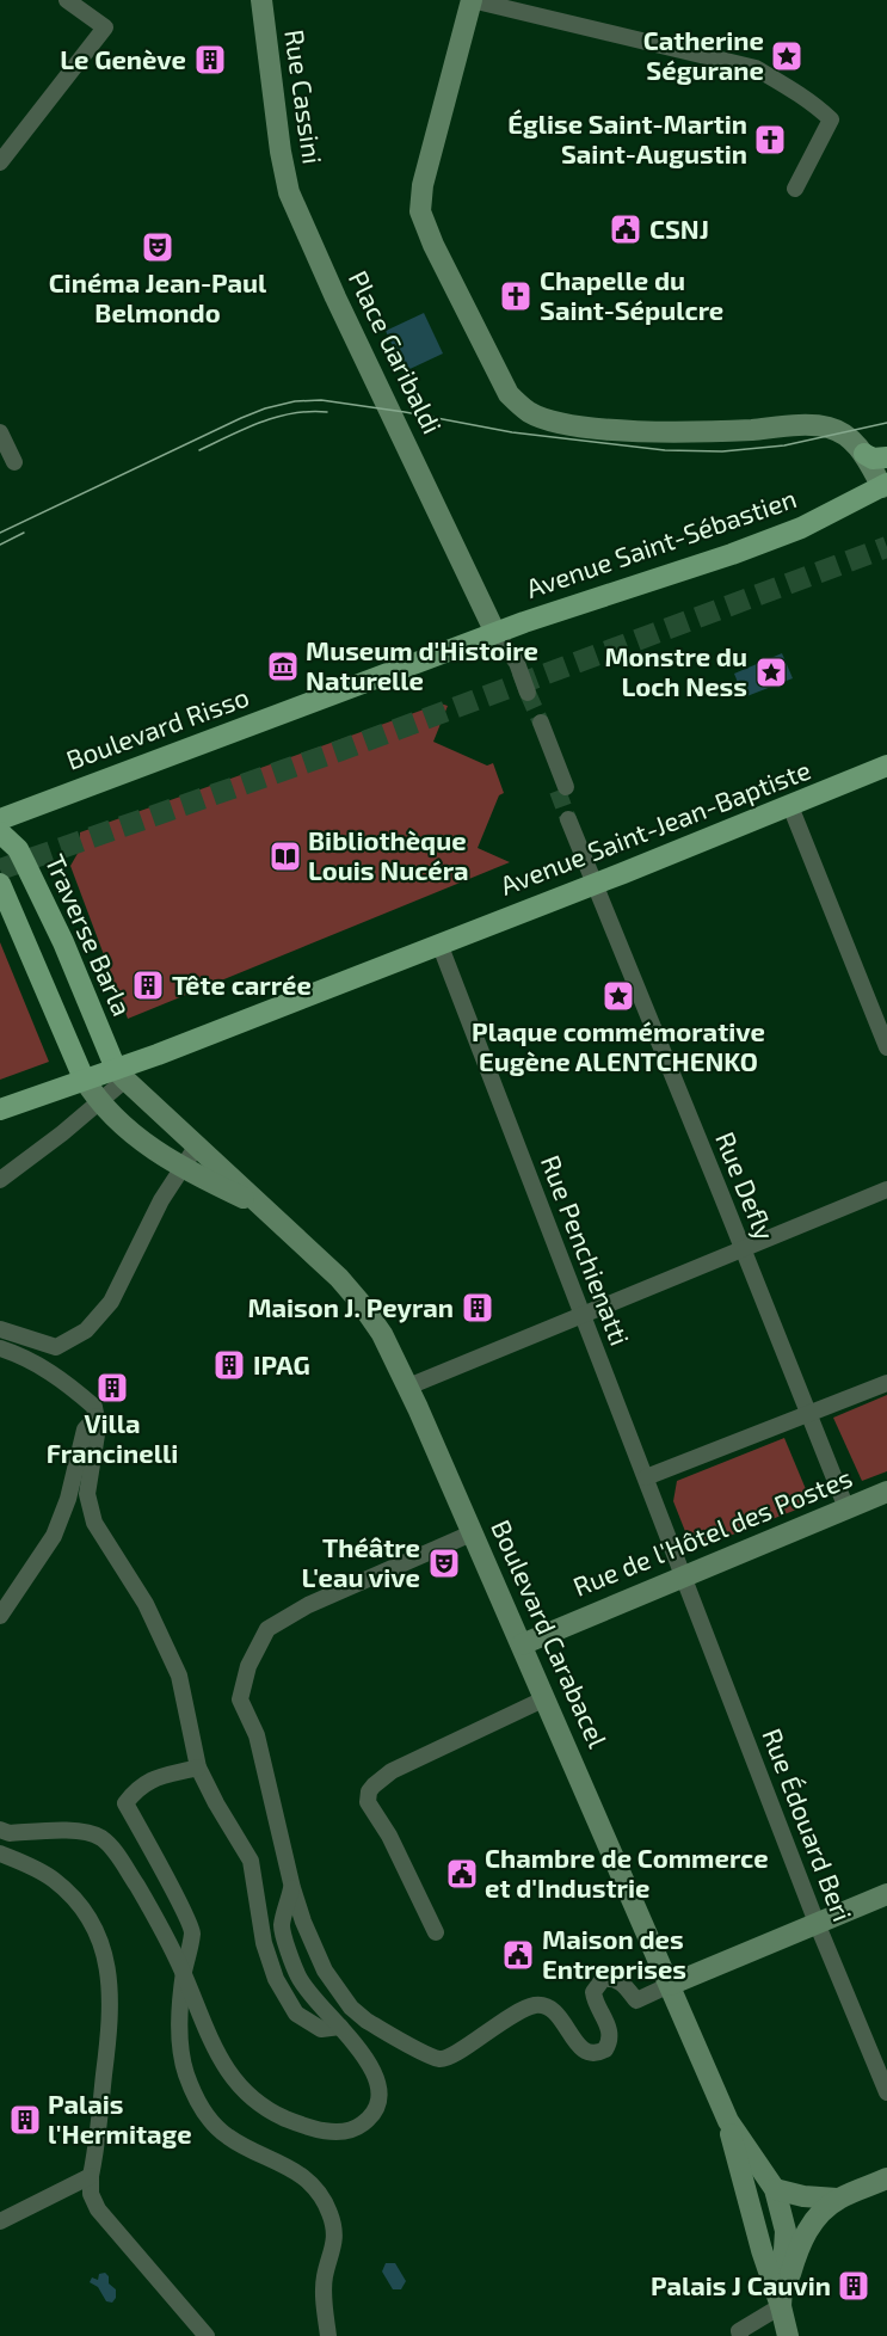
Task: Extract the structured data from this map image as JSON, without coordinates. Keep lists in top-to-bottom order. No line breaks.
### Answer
{"streets":{"main road":["Rue Cassini","Place Garibaldi","Avenue Saint-Sébastien","Boulevard Risso","Avenue Saint-Jean-Baptiste","Traverse Barla","Rue de l'Hôtel des Postes","Boulevard Carabacel"],"street":["Rue Defly","Rue Penchienatti","Rue Édouard Beri"]},"crossings":[["Rue Cassini","Place Garibaldi"],["Place Garibaldi","Avenue Saint-Sébastien"],["Place Garibaldi","Boulevard Risso"],["Avenue Saint-Sébastien","Boulevard Risso"],["Avenue Saint-Jean-Baptiste","Traverse Barla"],["Avenue Saint-Jean-Baptiste","Rue Defly"],["Avenue Saint-Jean-Baptiste","Rue Penchienatti"],["Avenue Saint-Jean-Baptiste","Boulevard Carabacel"],["Traverse Barla","Boulevard Carabacel"],["Rue Defly","Rue de l'Hôtel des Postes"],["Rue Penchienatti","Rue de l'Hôtel des Postes"],["Rue Penchienatti","Rue Édouard Beri"],["Rue de l'Hôtel des Postes","Boulevard Carabacel"],["Rue de l'Hôtel des Postes","Rue Édouard Beri"]],"places":{"place":["Catherine Ségurane","Monstre du Loch Ness","Plaque commémorative Eugène ALENTCHENKO"],"building":["Le Genève","Tête carrée","Maison J. Peyran","IPAG","Villa Francinelli","Palais l'Hermitage","Palais J Cauvin"],"church":["Église Saint-Martin Saint-Augustin","Chapelle du Saint-Sépulcre"],"public building":["CSNJ","Chambre de Commerce et d'Industrie","Maison des Entreprises"],"theatre":["Cinéma Jean-Paul Belmondo","Théâtre L'eau vive"],"museum":["Museum d'Histoire Naturelle"],"library":["Bibliothèque Louis Nucéra"]}}
